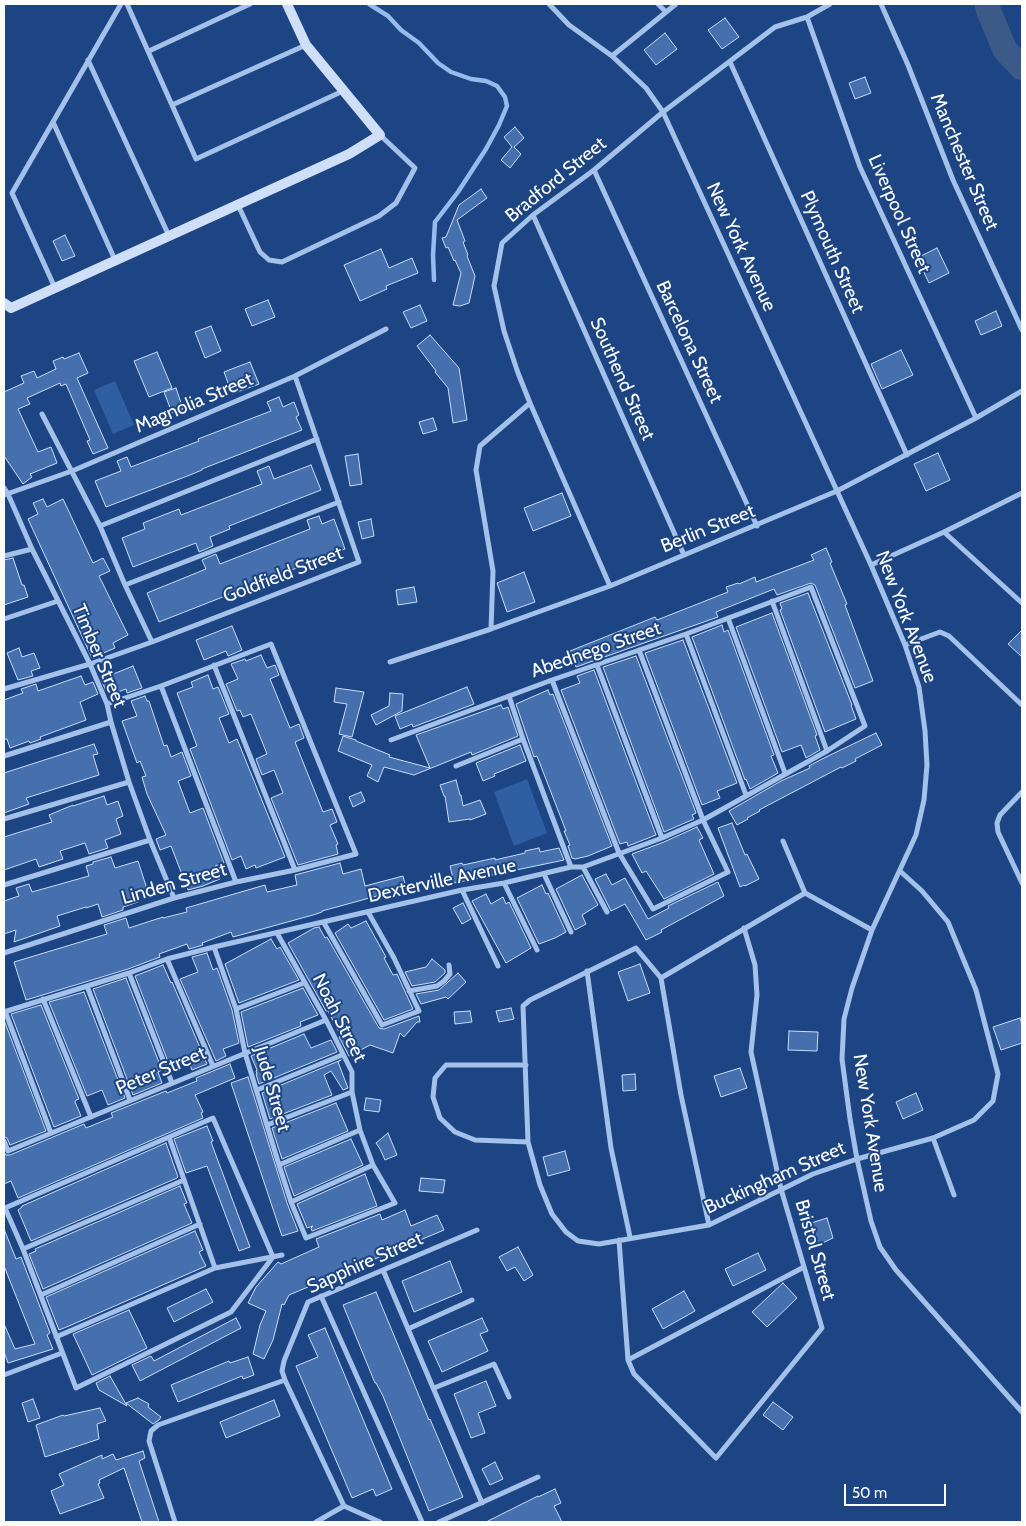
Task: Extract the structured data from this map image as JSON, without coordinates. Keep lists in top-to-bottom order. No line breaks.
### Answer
{"streets":{"street":["Manchester Street","Bradford Street","Liverpool Street","New York Avenue","Plymouth Street","Barcelona Street","Southend Street","Magnolia Street","Berlin Street","Goldfield Street","Abednego Street","Timber Street","Dexterville Avenue","Linden Street","Noah Street","Peter Street","Jude Street","Buckingham Street","Bristol Street","Sapphire Street"]},"crossings":[["Bradford Street","Liverpool Street"],["Bradford Street","New York Avenue"],["Bradford Street","Plymouth Street"],["Bradford Street","Barcelona Street"],["Bradford Street","Southend Street"],["Bradford Street","Berlin Street"],["Liverpool Street","Berlin Street"],["New York Avenue","Berlin Street"],["New York Avenue","Buckingham Street"],["Plymouth Street","Berlin Street"],["Barcelona Street","Berlin Street"],["Southend Street","Berlin Street"],["Magnolia Street","Goldfield Street"],["Magnolia Street","Timber Street"],["Goldfield Street","Timber Street"],["Abednego Street","Dexterville Avenue"],["Timber Street","Linden Street"],["Dexterville Avenue","Noah Street"],["Dexterville Avenue","Jude Street"],["Noah Street","Peter Street"],["Noah Street","Jude Street"],["Peter Street","Jude Street"],["Buckingham Street","Bristol Street"]],"scale_bar":"50 m"}
